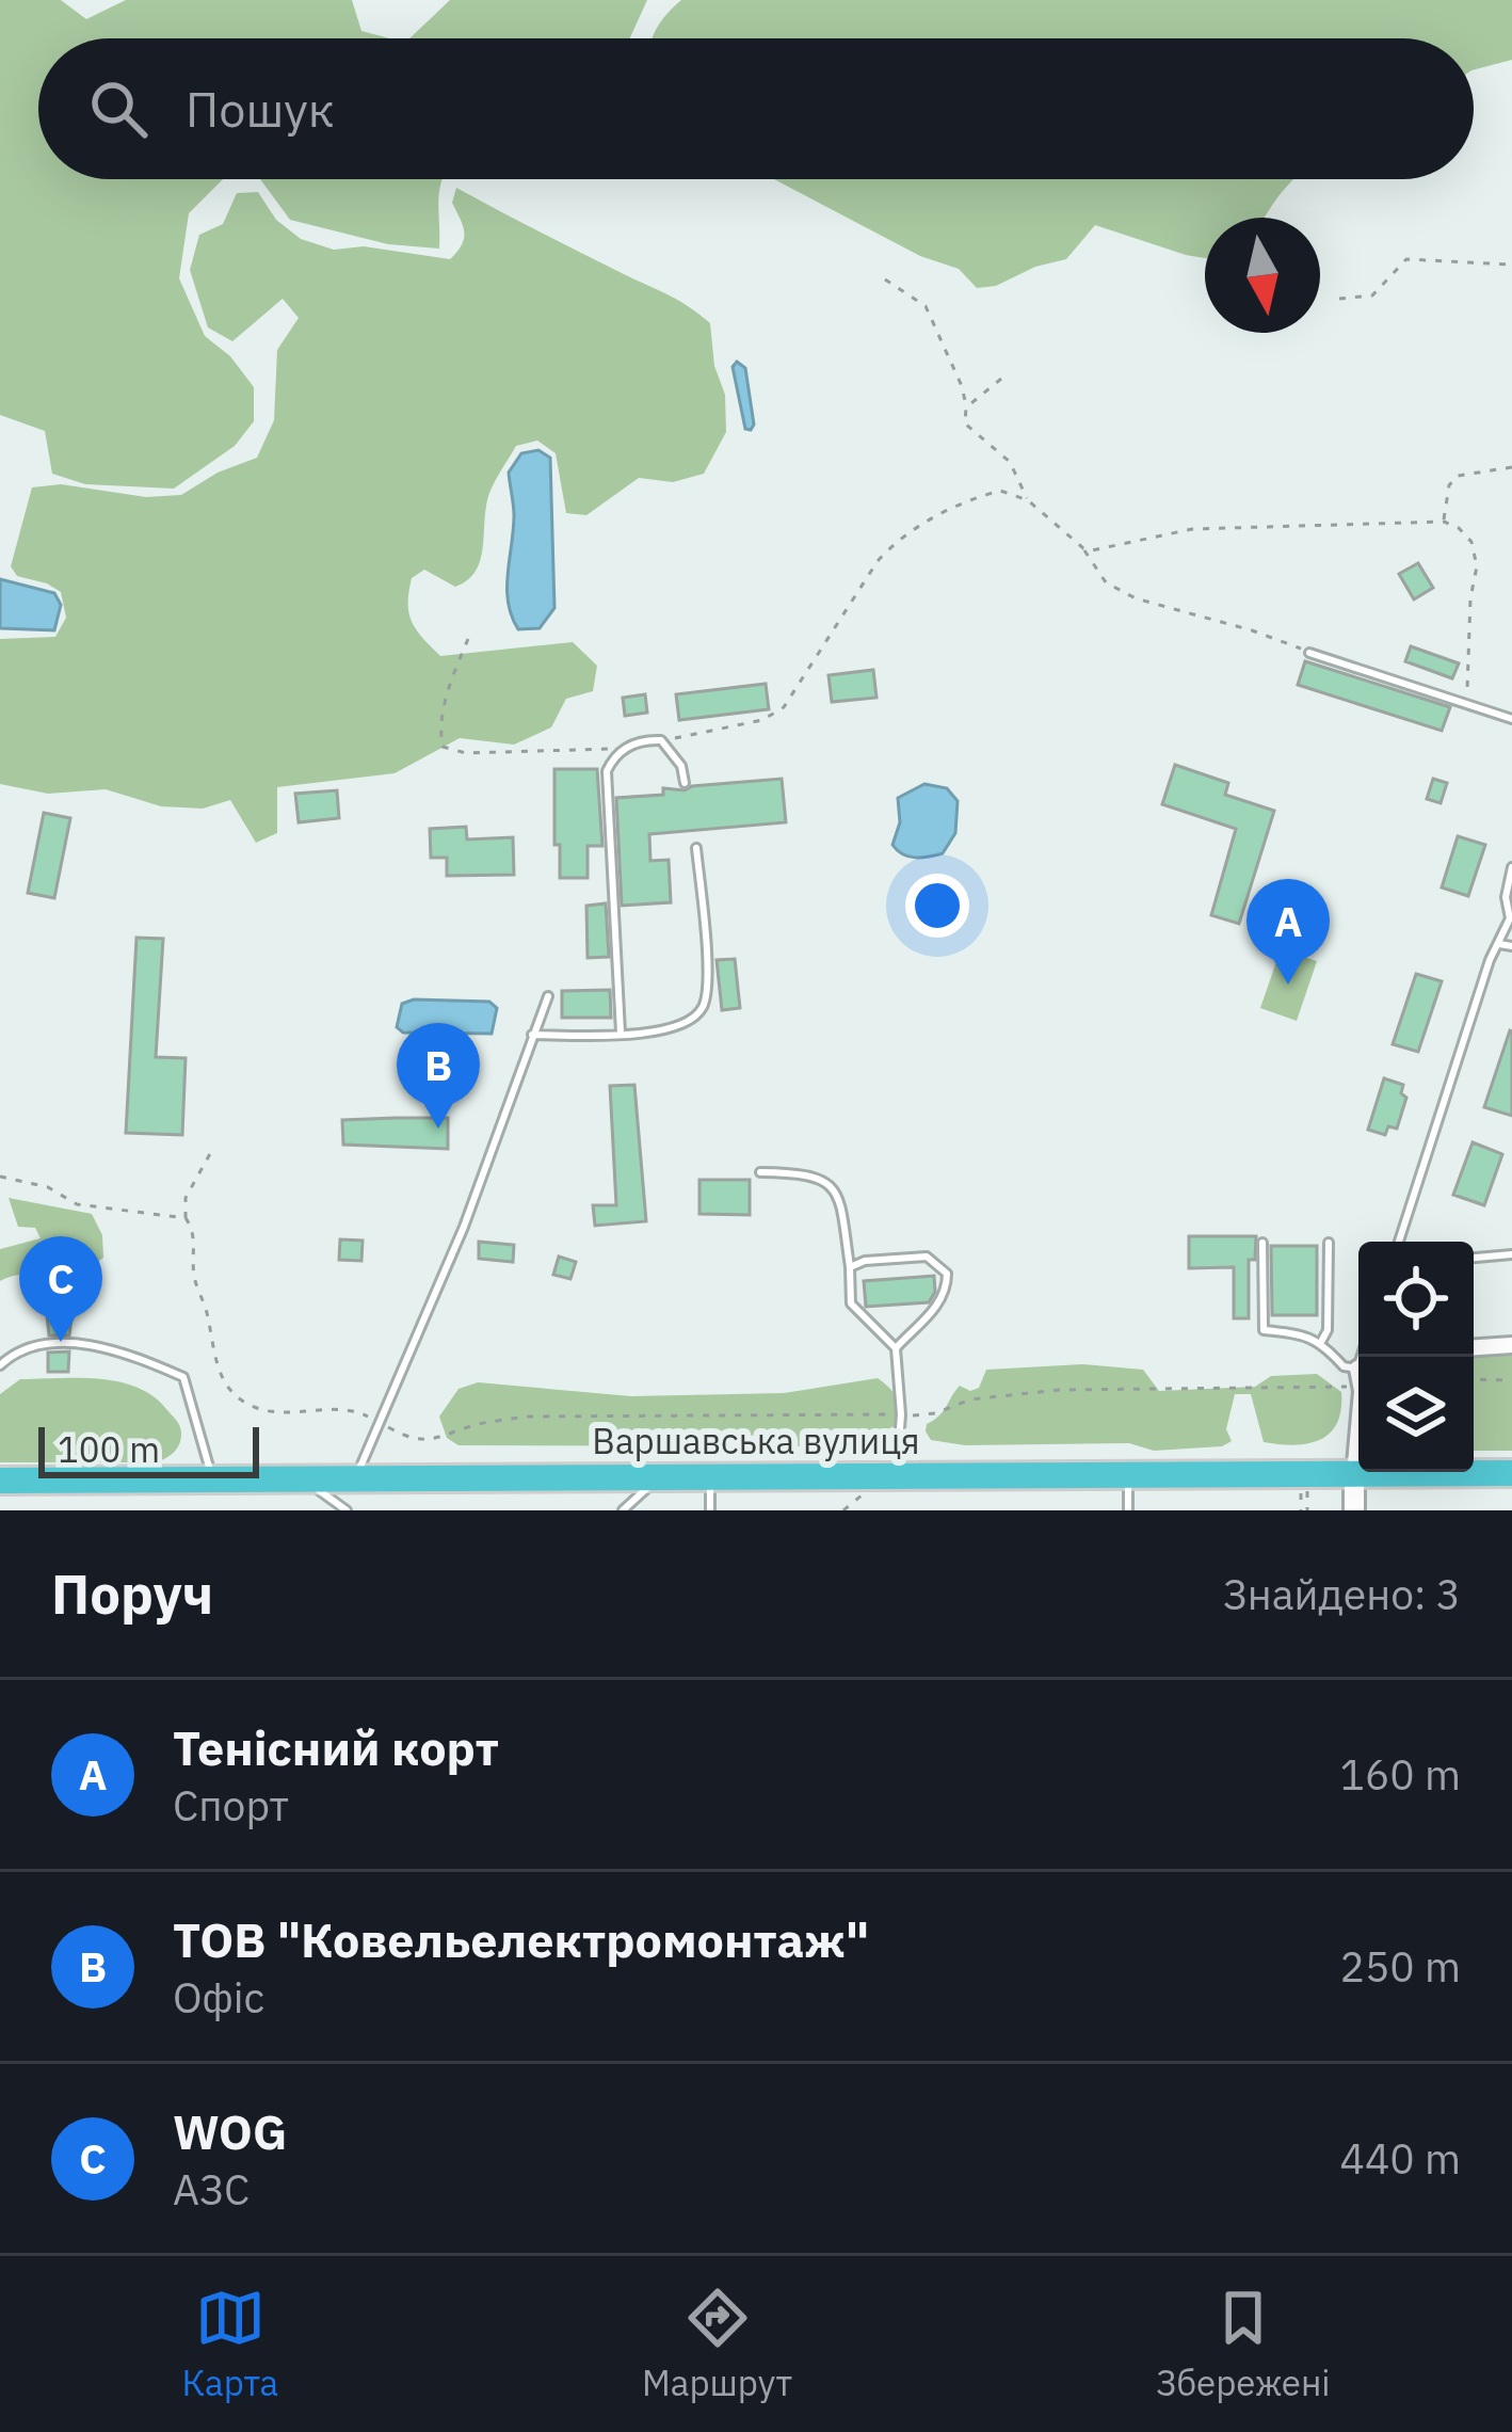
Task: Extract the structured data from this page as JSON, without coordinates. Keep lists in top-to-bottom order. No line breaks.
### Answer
{"streets":{"highway":["Варшавська вулиця"]},"scale_bar":"100 m","north":"bottom","page":{"search":"Пошук","pins":["A","B","C"],"scale":"100 m","heading":["Поруч","Знайдено: 3"],"list":[{"mark":"A","name":"Тенісний корт","note":"Спорт","value":"160 m"},{"mark":"B","name":"ТОВ \"Ковельелектромонтаж\"","note":"Офіс","value":"250 m"},{"mark":"C","name":"WOG","note":"АЗС","value":"440 m"}],"nav":["Карта","Маршрут","Збережені"]}}
